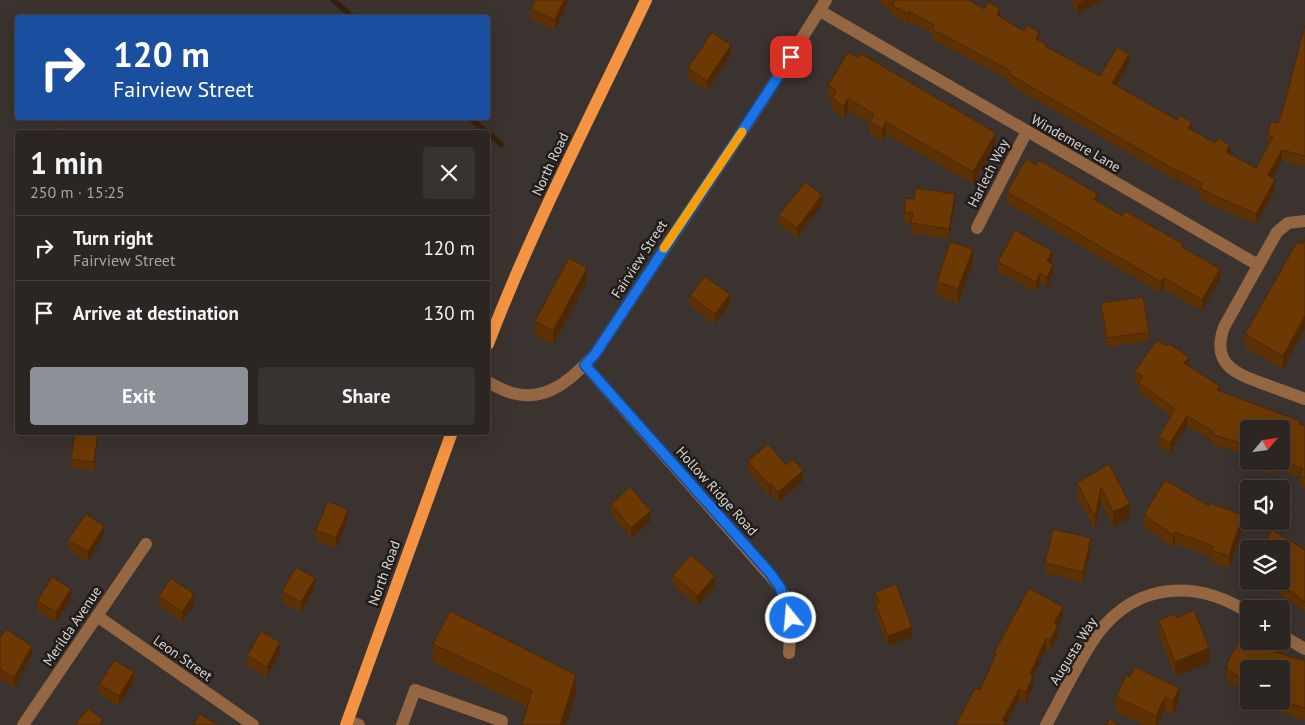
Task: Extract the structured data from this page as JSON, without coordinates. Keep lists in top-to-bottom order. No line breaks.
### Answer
{"streets":{"main road":["North Road"],"street":["Windemere Lane","Harlech Way","Fairview Street","Hollow Ridge Road","Merilda Avenue","Augusta Way","Leon Street"]},"crossings":[["Windemere Lane","Harlech Way"],["Windemere Lane","Fairview Street"],["Fairview Street","Hollow Ridge Road"],["Merilda Avenue","Leon Street"]],"north":"top right","page":{"turn":["120 m","Fairview Street"],"heading":["1 min","250 m · 15:25"],"list":[{"name":"Turn right","note":"Fairview Street","value":"120 m"},{"name":"Arrive at destination","value":"130 m"}],"buttons":["Exit","Share"],"map_buttons":["+","−"]}}
